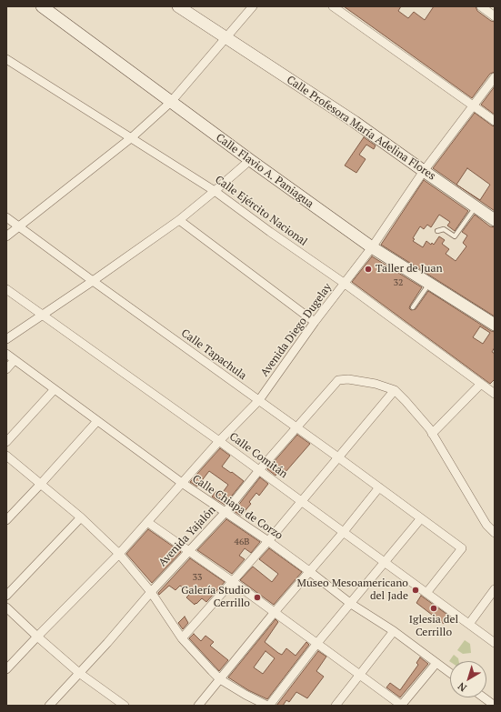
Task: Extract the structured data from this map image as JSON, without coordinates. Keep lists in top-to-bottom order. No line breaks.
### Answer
{"streets":{"street":["Calle Profesora María Adelina Flores","Calle Flavio A. Paniagua","Calle Ejército Nacional","Avenida Diego Dugelay","Calle Tapachula","Calle Comitán","Calle Chiapa de Corzo","Avenida Yajalón"]},"crossings":[["Calle Profesora María Adelina Flores","Avenida Diego Dugelay"],["Calle Flavio A. Paniagua","Avenida Diego Dugelay"],["Calle Ejército Nacional","Avenida Diego Dugelay"],["Avenida Diego Dugelay","Calle Tapachula"],["Avenida Diego Dugelay","Calle Comitán"],["Avenida Diego Dugelay","Calle Chiapa de Corzo"],["Calle Tapachula","Calle Comitán"],["Calle Tapachula","Avenida Yajalón"],["Calle Comitán","Avenida Yajalón"],["Calle Chiapa de Corzo","Avenida Yajalón"]],"places":["Taller de Juan","Museo Mesoamericano del Jade","Galería Studio Cerrillo","Iglesia del Cerrillo"],"house_numbers":["32","46B","33"],"north":"bottom left"}
